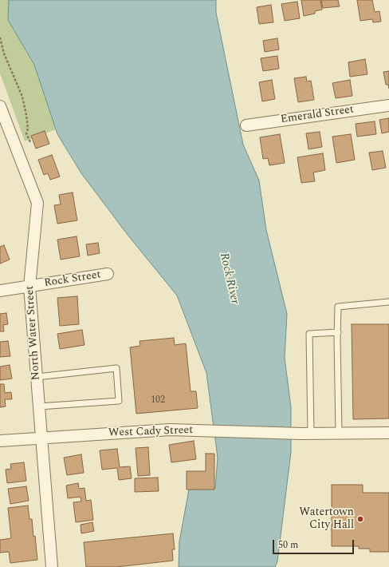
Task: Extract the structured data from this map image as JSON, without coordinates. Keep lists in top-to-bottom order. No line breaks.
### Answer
{"streets":{"street":["Emerald Street","Rock Street","North Water Street","West Cady Street"]},"crossings":[["Rock Street","North Water Street"],["North Water Street","West Cady Street"]],"water":["Rock River"],"places":["Watertown City Hall"],"house_numbers":["102"],"scale_bar":"50 m"}
